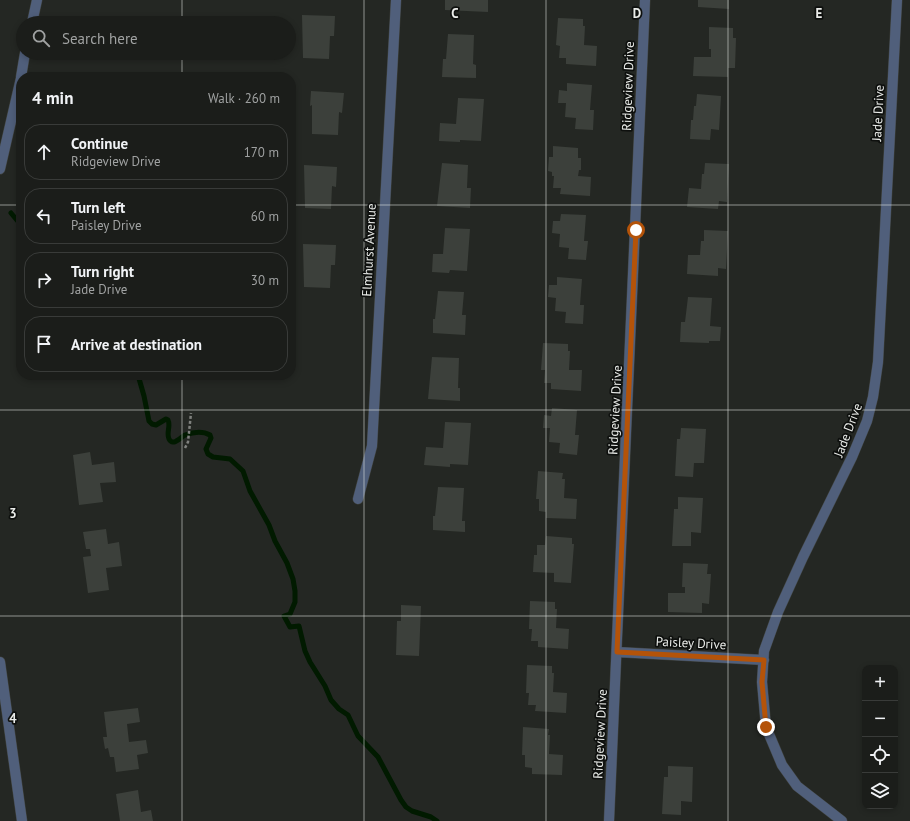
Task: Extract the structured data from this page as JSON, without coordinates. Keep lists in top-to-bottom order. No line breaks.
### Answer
{"streets":{"street":["Ridgeview Drive","Jade Drive","Elmhurst Avenue","Paisley Drive"]},"crossings":[["Ridgeview Drive","Paisley Drive"],["Jade Drive","Paisley Drive"]],"page":{"search":"Search here","heading":["4 min","Walk · 260 m"],"list":[["Continue","Ridgeview Drive","170 m"],["Turn left","Paisley Drive","60 m"],["Turn right","Jade Drive","30 m"],"Arrive at destination"],"map_buttons":["+","−"]},"grid":{"columns":["C","D","E"],"rows":["3","4"]}}
